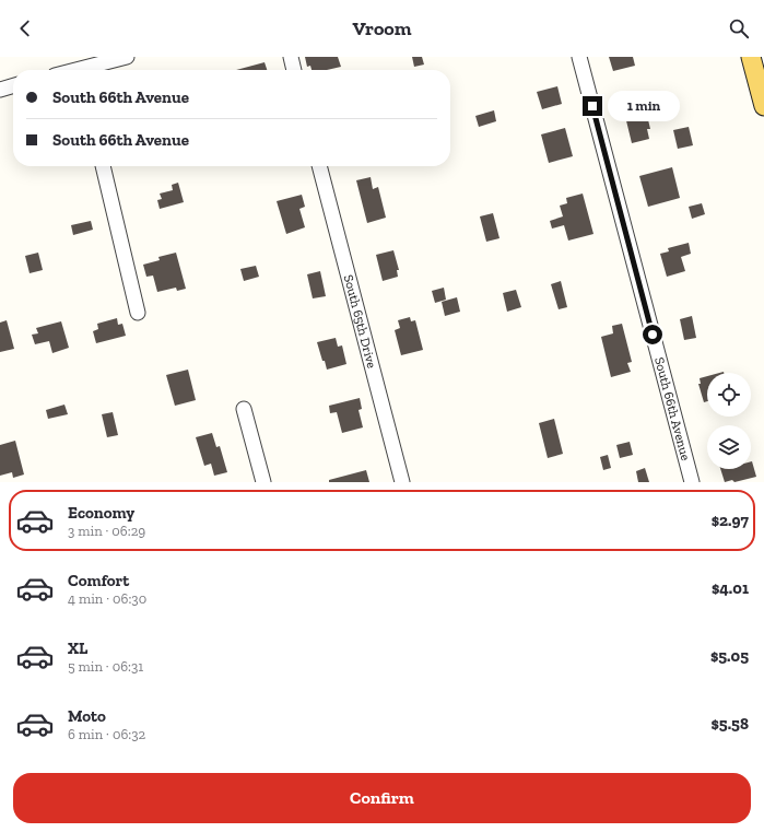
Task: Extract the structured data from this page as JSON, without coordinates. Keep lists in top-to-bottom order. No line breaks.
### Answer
{"streets":{"street":["South 65th Drive","South 66th Avenue"]},"page":{"header":"Vroom","banner":["South 66th Avenue","South 66th Avenue"],"bubble":"1 min","list":[{"name":"Economy","note":"3 min · 06:29","value":"$2.97"},{"name":"Comfort","note":"4 min · 06:30","value":"$4.01"},{"name":"XL","note":"5 min · 06:31","value":"$5.05"},{"name":"Moto","note":"6 min · 06:32","value":"$5.58"}],"buttons":"Confirm"}}
